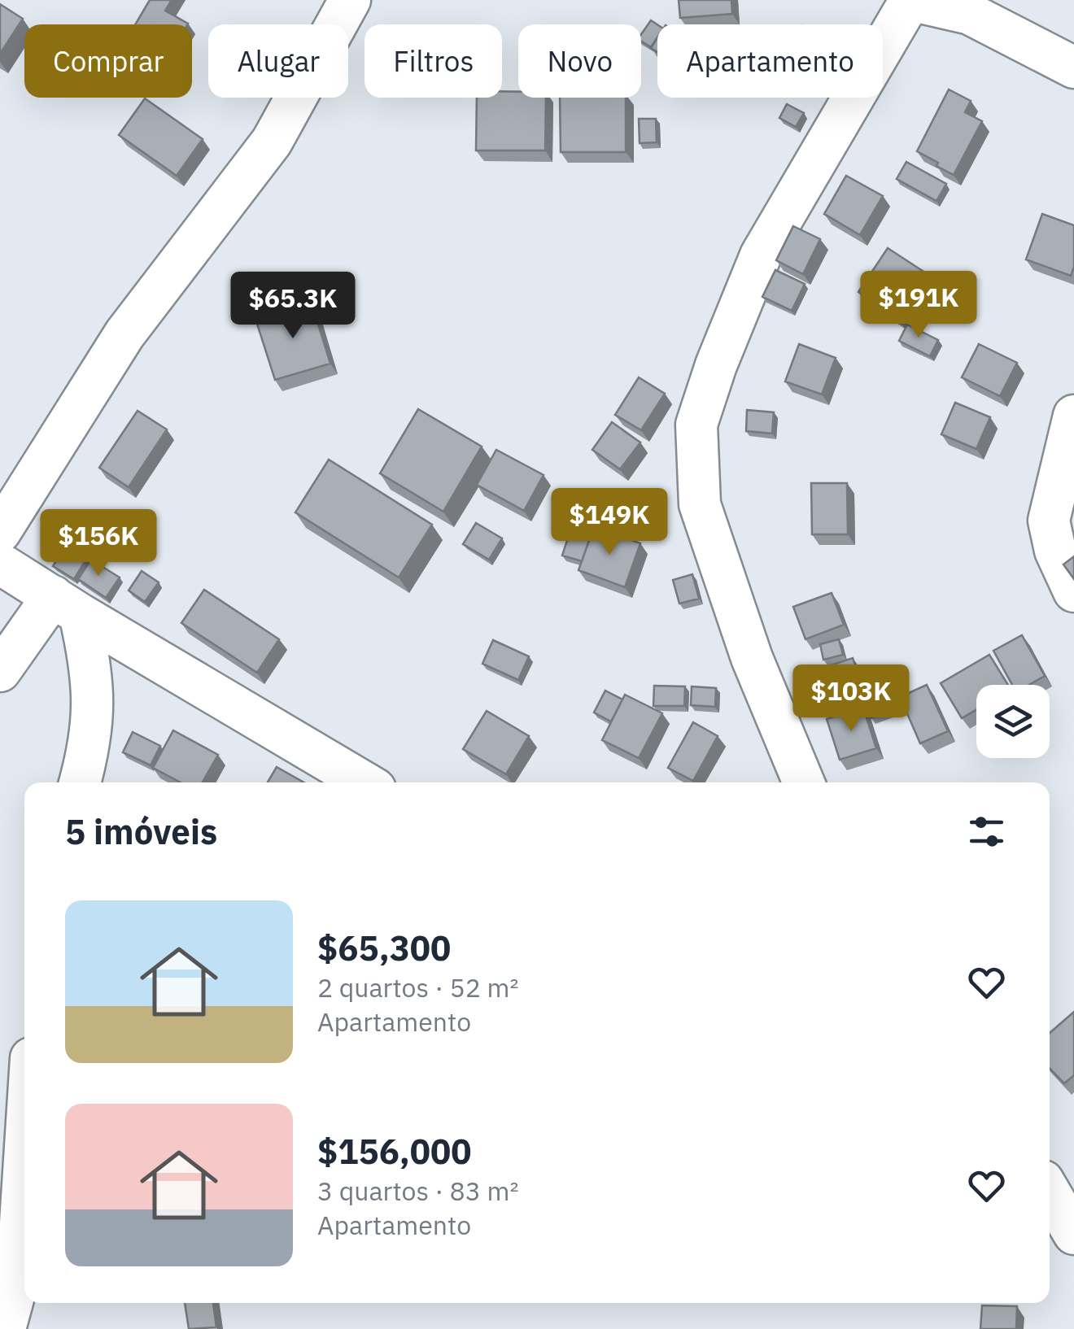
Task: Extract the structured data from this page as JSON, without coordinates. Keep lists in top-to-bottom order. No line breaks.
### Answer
{"page":{"chip":["Comprar","Alugar","Filtros","Novo","Apartamento"],"price":["$191K","$65.3K","$149K","$156K","$103K"],"heading":"5 imóveis","list":[{"name":"$65,300","note":"2 quartos · 52 m² · Apartamento"},{"name":"$156,000","note":"3 quartos · 83 m² · Apartamento"}]}}
